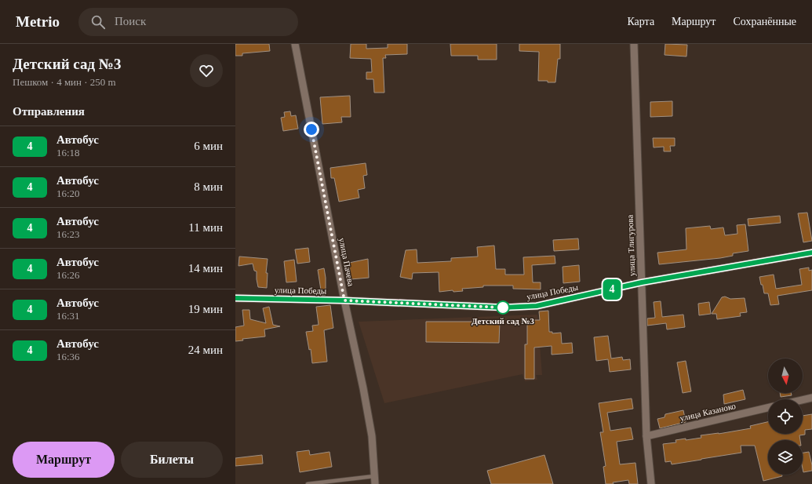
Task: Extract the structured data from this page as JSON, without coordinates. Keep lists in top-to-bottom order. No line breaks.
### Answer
{"streets":{"street":["улица Тлигурова","улица Пачева","улица Победы","улица Казаноко"]},"crossings":[["улица Тлигурова","улица Победы"],["улица Тлигурова","улица Казаноко"],["улица Пачева","улица Победы"]],"places":["Детский сад №3"],"lines":["bus line 4"],"north":"bottom","page":{"header":"Metrio","search":"Поиск","nav":["Карта","Маршрут","Сохранённые"],"heading":[["Детский сад №3","Пешком · 4 мин · 250 m"],"Отправления"],"on_map":"4","list":[{"mark":"4","name":"Автобус","note":"16:18","value":"6 мин"},{"mark":"4","name":"Автобус","note":"16:20","value":"8 мин"},{"mark":"4","name":"Автобус","note":"16:23","value":"11 мин"},{"mark":"4","name":"Автобус","note":"16:26","value":"14 мин"},{"mark":"4","name":"Автобус","note":"16:31","value":"19 мин"},{"mark":"4","name":"Автобус","note":"16:36","value":"24 мин"}],"buttons":["Маршрут","Билеты"]}}
